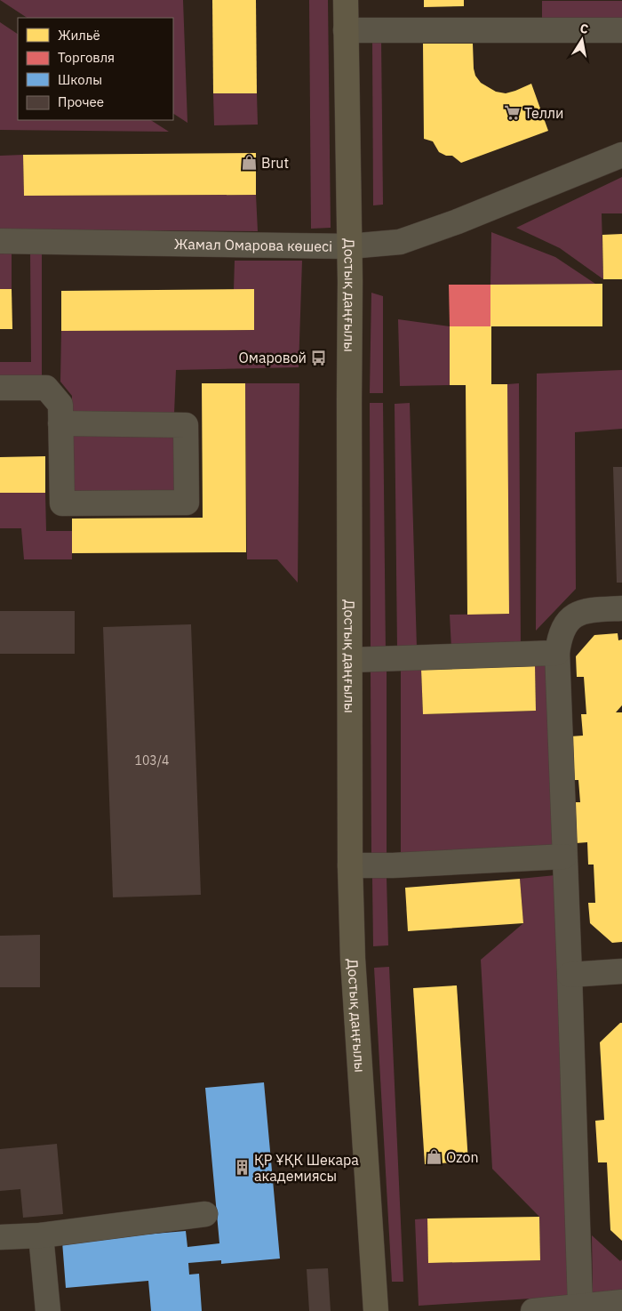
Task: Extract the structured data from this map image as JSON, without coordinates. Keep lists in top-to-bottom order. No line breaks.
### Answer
{"streets":{"main road":["Достық даңғылы"],"street":["Жамал Омарова көшесі"]},"crossings":[["Жамал Омарова көшесі","Достық даңғылы"]],"places":{"supermarket":["Телли"],"shop":["Brut","Ozon"],"bus stop":["Омаровой"],"building":["ҚР ҰҚК Шекара академиясы"]},"house_numbers":["103/4"],"legend":["Жильё","Торговля","Школы","Прочее"],"north":"top"}
